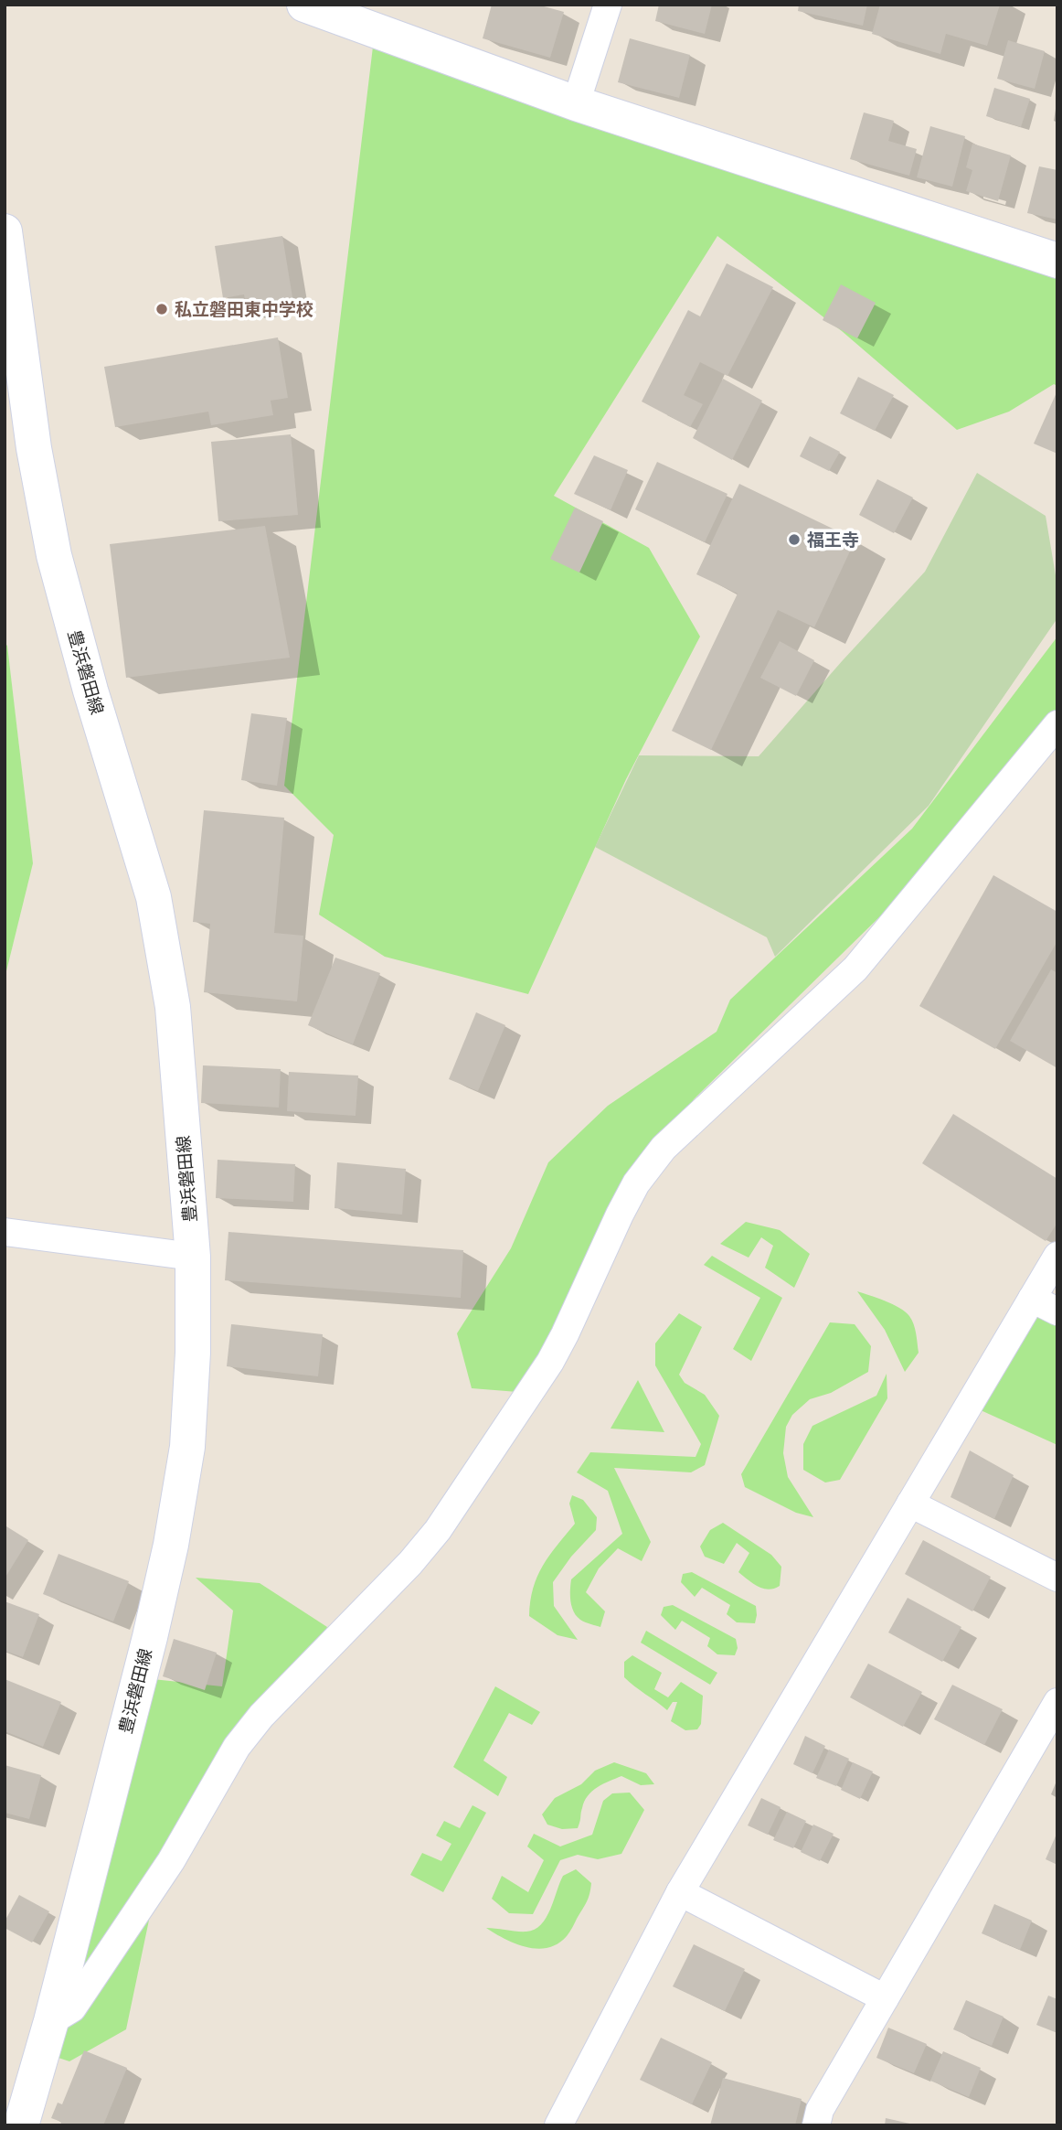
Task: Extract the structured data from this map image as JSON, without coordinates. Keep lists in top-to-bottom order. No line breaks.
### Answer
{"streets":{"main road":["豊浜磐田線"]},"places":["私立磐田東中学校","福王寺"]}
